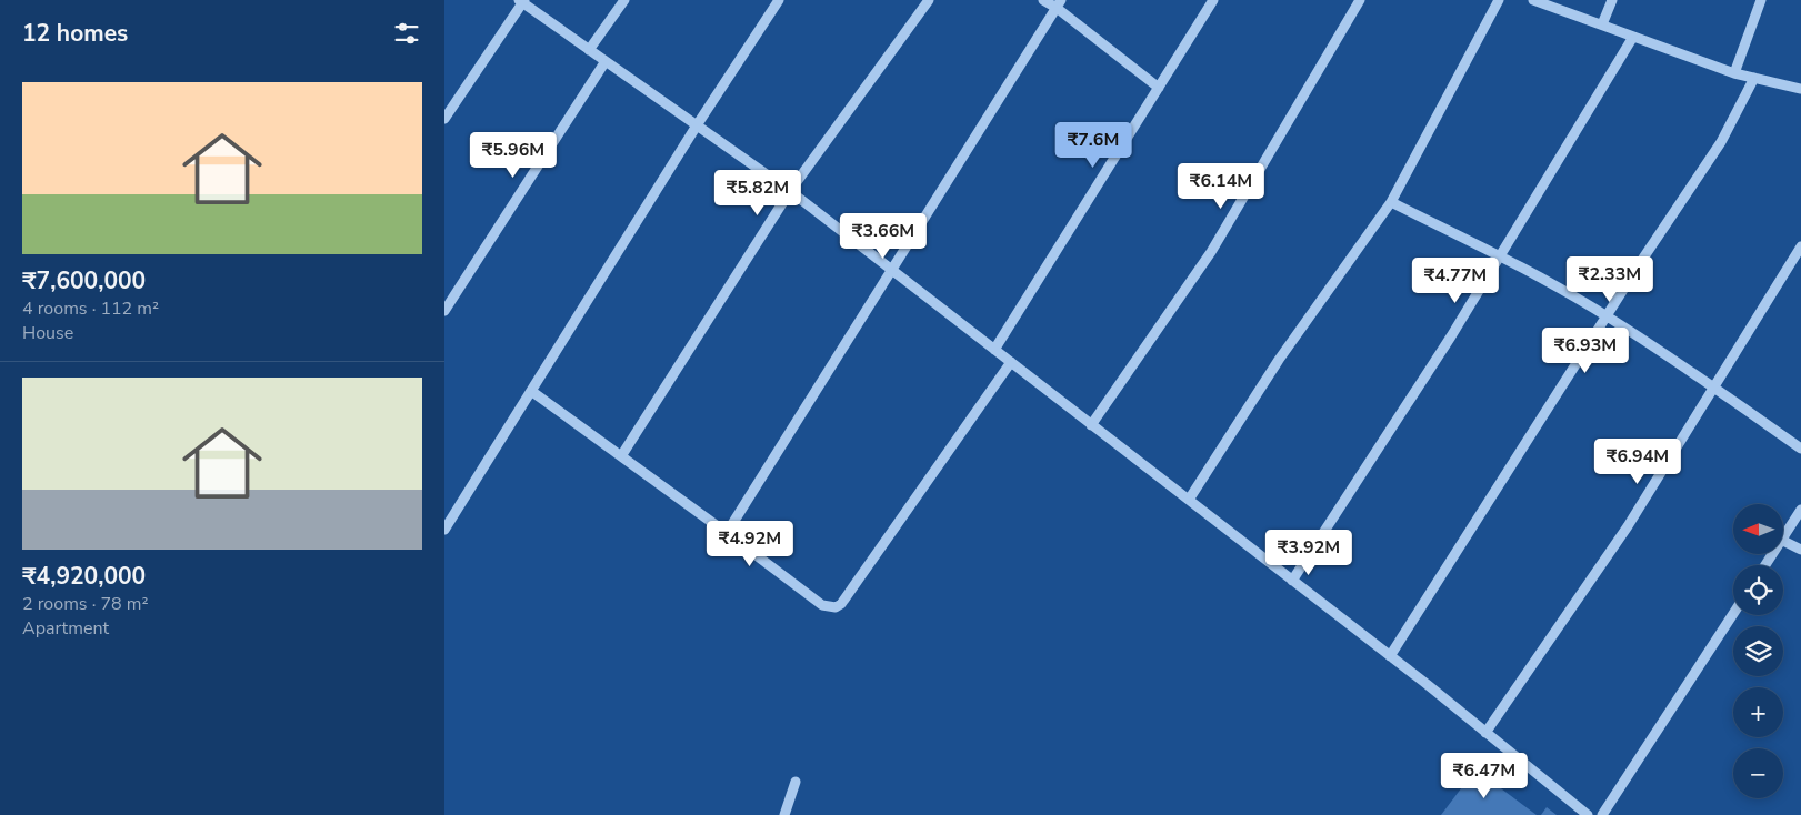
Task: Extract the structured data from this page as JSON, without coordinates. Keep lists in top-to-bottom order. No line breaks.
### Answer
{"north":"left","page":{"heading":"12 homes","list":[{"name":"₹7,600,000","note":"4 rooms · 112 m² · House"},{"name":"₹4,920,000","note":"2 rooms · 78 m² · Apartment"}],"price":["₹7.6M","₹5.96M","₹6.14M","₹5.82M","₹3.66M","₹2.33M","₹4.77M","₹6.93M","₹6.94M","₹4.92M","₹3.92M","₹6.47M"],"map_buttons":["+","−"]}}
